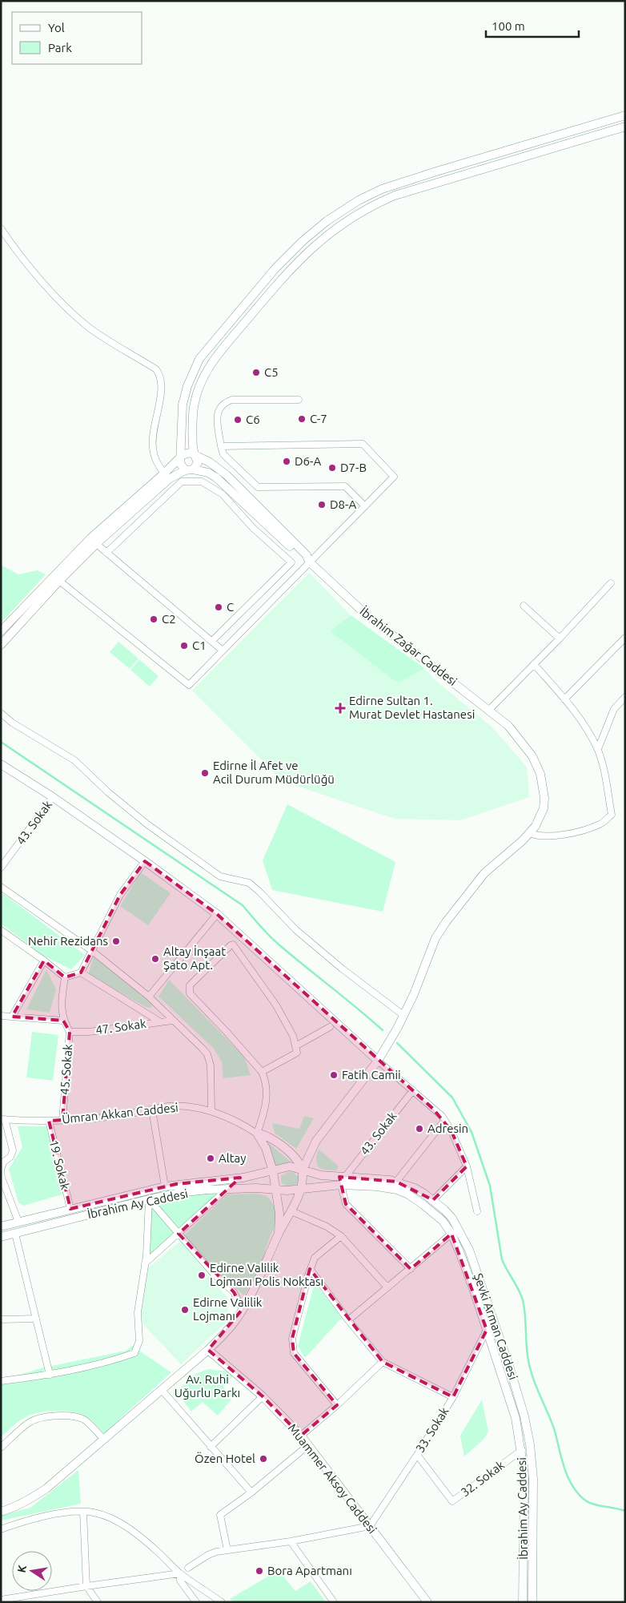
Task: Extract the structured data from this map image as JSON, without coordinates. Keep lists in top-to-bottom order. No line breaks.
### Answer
{"streets":{"main road":["İbrahim Zağar Caddesi","İbrahim Ay Caddesi","Şevki Arman Caddesi","Muammer Aksoy Caddesi"],"street":["43. Sokak","47. Sokak","45. Sokak","Ümran Akkan Caddesi","19. Sokak","33. Sokak","32. Sokak"]},"crossings":[["İbrahim Zağar Caddesi","İbrahim Ay Caddesi"],["İbrahim Zağar Caddesi","Şevki Arman Caddesi"],["43. Sokak","Şevki Arman Caddesi"],["47. Sokak","45. Sokak"],["45. Sokak","Ümran Akkan Caddesi"],["Ümran Akkan Caddesi","19. Sokak"],["19. Sokak","İbrahim Ay Caddesi"],["İbrahim Ay Caddesi","Şevki Arman Caddesi"],["İbrahim Ay Caddesi","33. Sokak"],["İbrahim Ay Caddesi","32. Sokak"],["33. Sokak","Muammer Aksoy Caddesi"],["33. Sokak","32. Sokak"]],"parks":["Av. Ruhi Uğurlu Parkı"],"places":{"other":["C5","C-7","C6","D6-A","D7-B","D8-A","C","C2","C1","Edirne İl Afet ve Acil Durum Müdürlüğü","Nehir Rezidans","Altay İnşaat Şato Apt.","Fatih Camii","Adresin","Altay","Edirne Valilik Lojmanı Polis Noktası","Edirne Valilik Lojmanı","Özen Hotel","Bora Apartmanı"],"health":["Edirne Sultan 1. Murat Devlet Hastanesi"]},"legend":["Yol","Park"],"scale_bar":"100 m","north":"left"}
